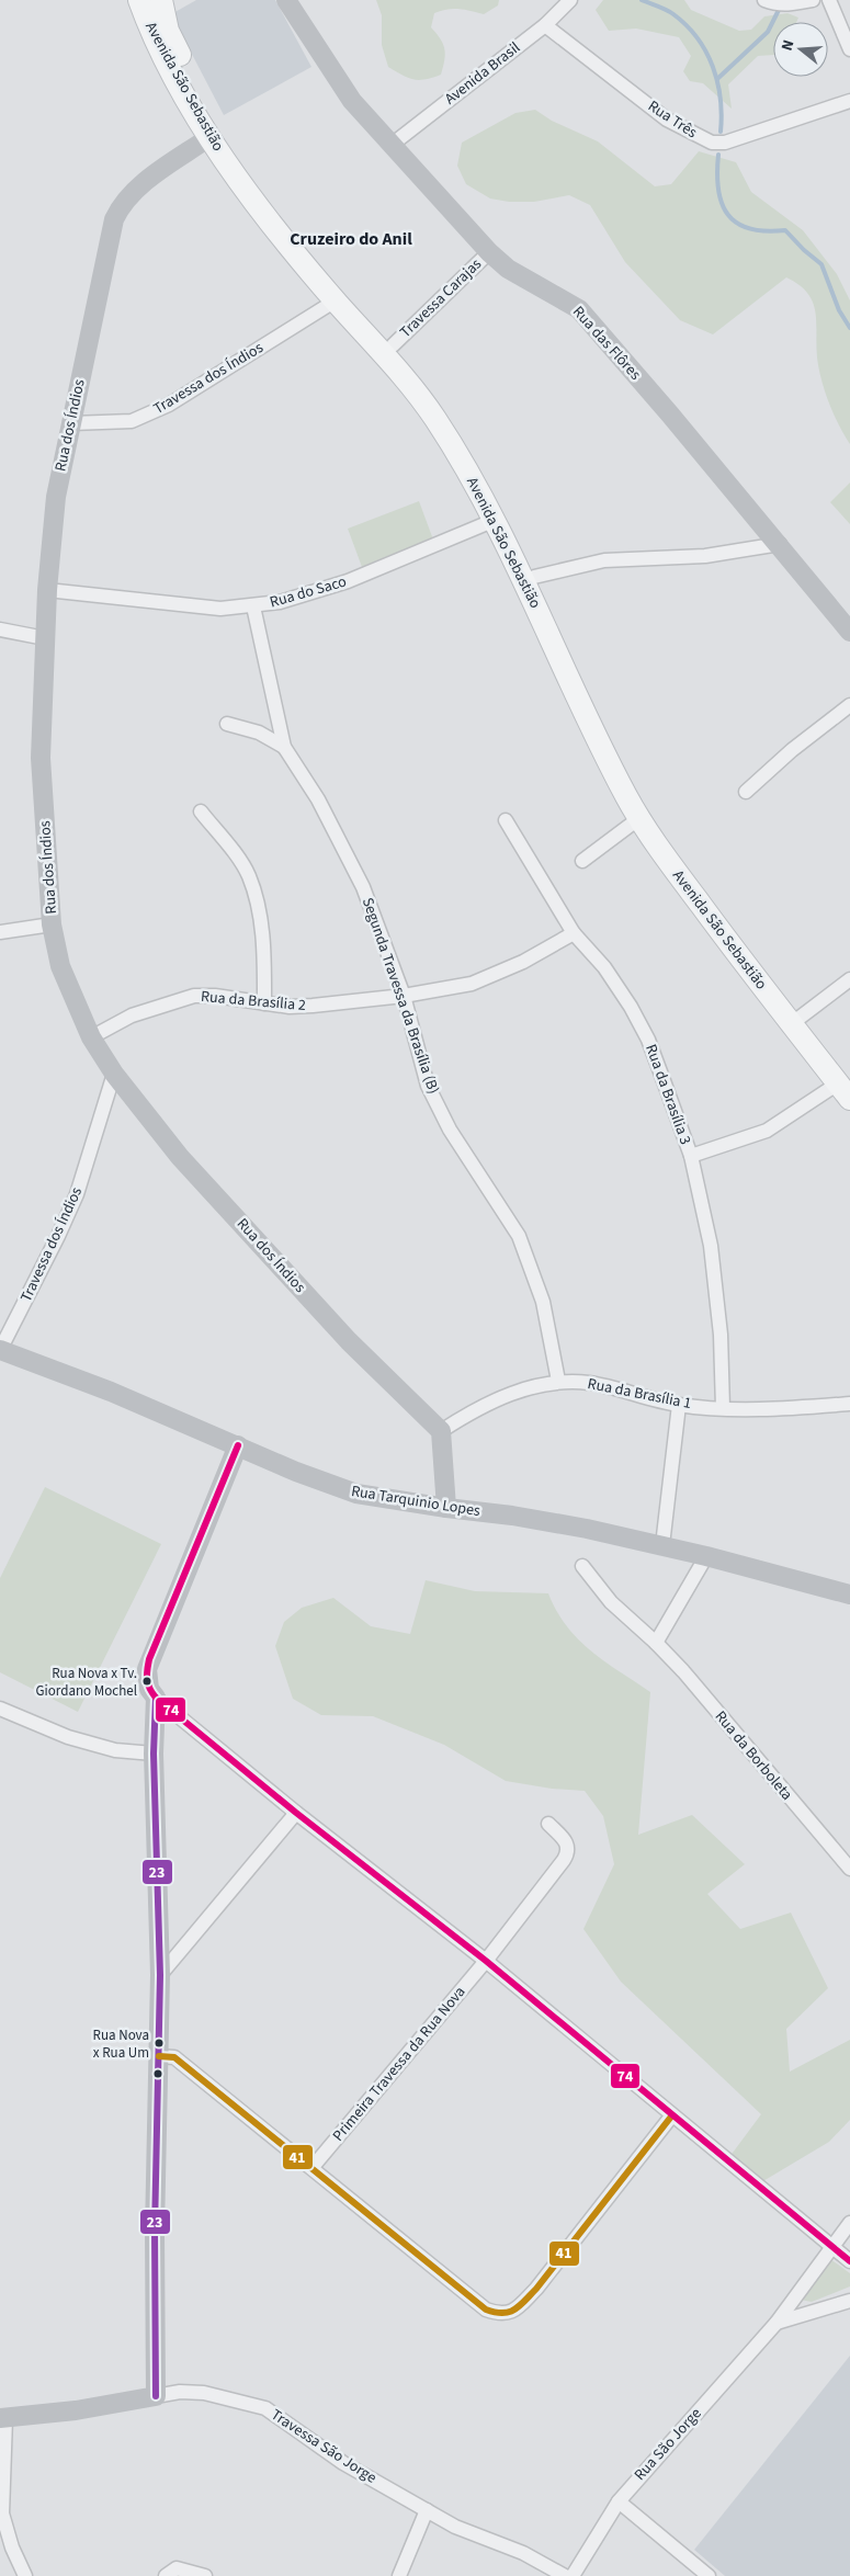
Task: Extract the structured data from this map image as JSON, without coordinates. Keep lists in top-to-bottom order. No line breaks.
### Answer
{"streets":{"main road":["Avenida São Sebastião"],"street":["Avenida Brasil","Rua Três","Travessa Carajas","Rua das Flôres","Travessa dos Índios","Rua dos Índios","Rua do Saco","Segunda Travessa da Brasília (B)","Rua da Brasília 2","Rua da Brasília 3","Rua da Brasília 1","Rua Tarquinio Lopes","Rua da Borboleta","Primeira Travessa da Rua Nova","Rua São Jorge","Travessa São Jorge"]},"crossings":[["Avenida Brasil","Rua Três"],["Avenida Brasil","Rua das Flôres"],["Avenida São Sebastião","Travessa Carajas"],["Avenida São Sebastião","Travessa dos Índios"],["Avenida São Sebastião","Rua dos Índios"],["Avenida São Sebastião","Rua do Saco"],["Travessa Carajas","Rua das Flôres"],["Travessa dos Índios","Rua dos Índios"],["Travessa dos Índios","Rua Tarquinio Lopes"],["Rua dos Índios","Rua do Saco"],["Rua dos Índios","Rua da Brasília 2"],["Rua dos Índios","Rua da Brasília 1"],["Rua do Saco","Segunda Travessa da Brasília (B)"],["Segunda Travessa da Brasília (B)","Rua da Brasília 2"],["Segunda Travessa da Brasília (B)","Rua da Brasília 1"],["Rua da Brasília 2","Rua da Brasília 3"],["Rua da Brasília 3","Rua da Brasília 1"]],"districts":["Cruzeiro do Anil"],"places":["Rua Nova x Tv. Giordano Mochel","Rua Nova x Rua Um"],"lines":["transit line 74","transit line 23","transit line 41"],"north":"left"}
